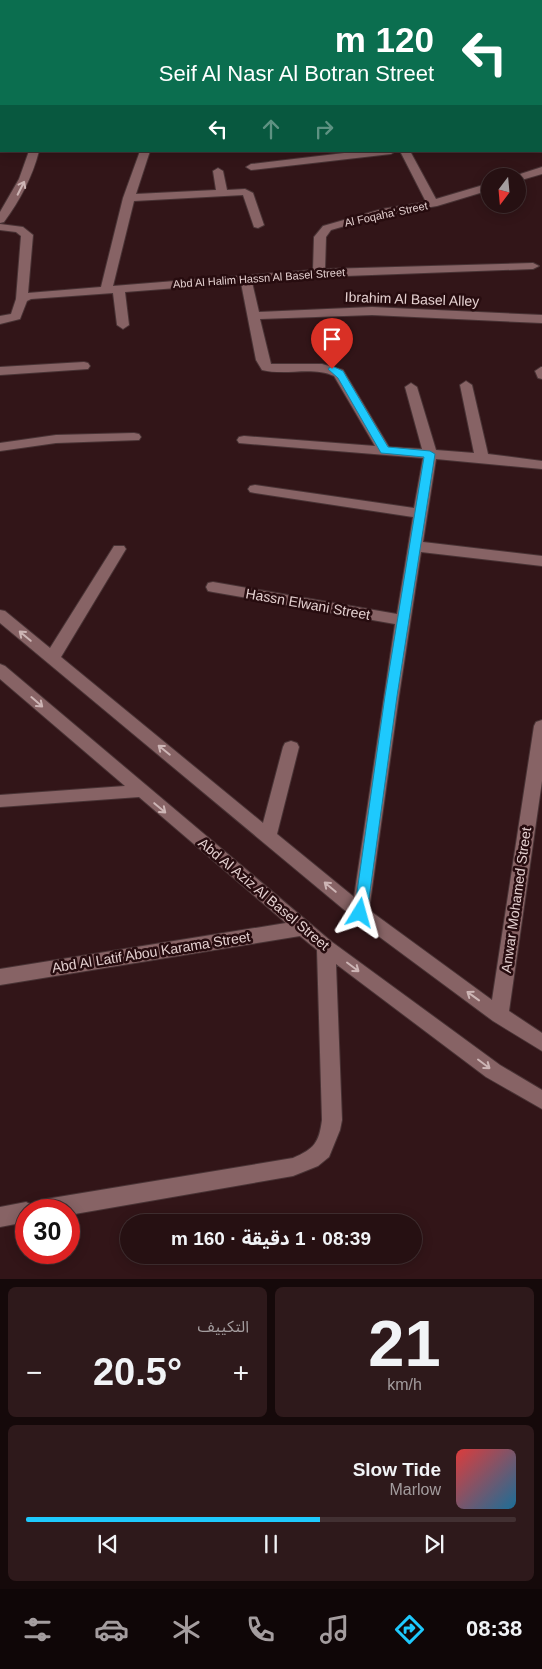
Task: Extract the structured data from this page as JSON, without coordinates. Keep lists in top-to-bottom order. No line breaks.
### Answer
{"streets":{"street":["Al Foqaha' Street","Abd Al Halim Hassn Al Basel Street","Ibrahim Al Basel Alley","Hassn Elwani Street","Abd Al Aziz Al Basel Street","Anwar Mohamed Street","Abd Al Latif Abou Karama Street"]},"crossings":[["Al Foqaha' Street","Abd Al Halim Hassn Al Basel Street"],["Abd Al Aziz Al Basel Street","Abd Al Latif Abou Karama Street"]],"north":"bottom","page":{"turn":["120 m","Seif Al Nasr Al Botran Street"],"limit":"30","trip":"08:39 · 1 دقيقة · 160 m","tile":[["21","km/h"],"التكييف"],"heat":["−","20.5°","+"],"song":["Slow Tide","Marlow"],"tabs":"08:38"}}
